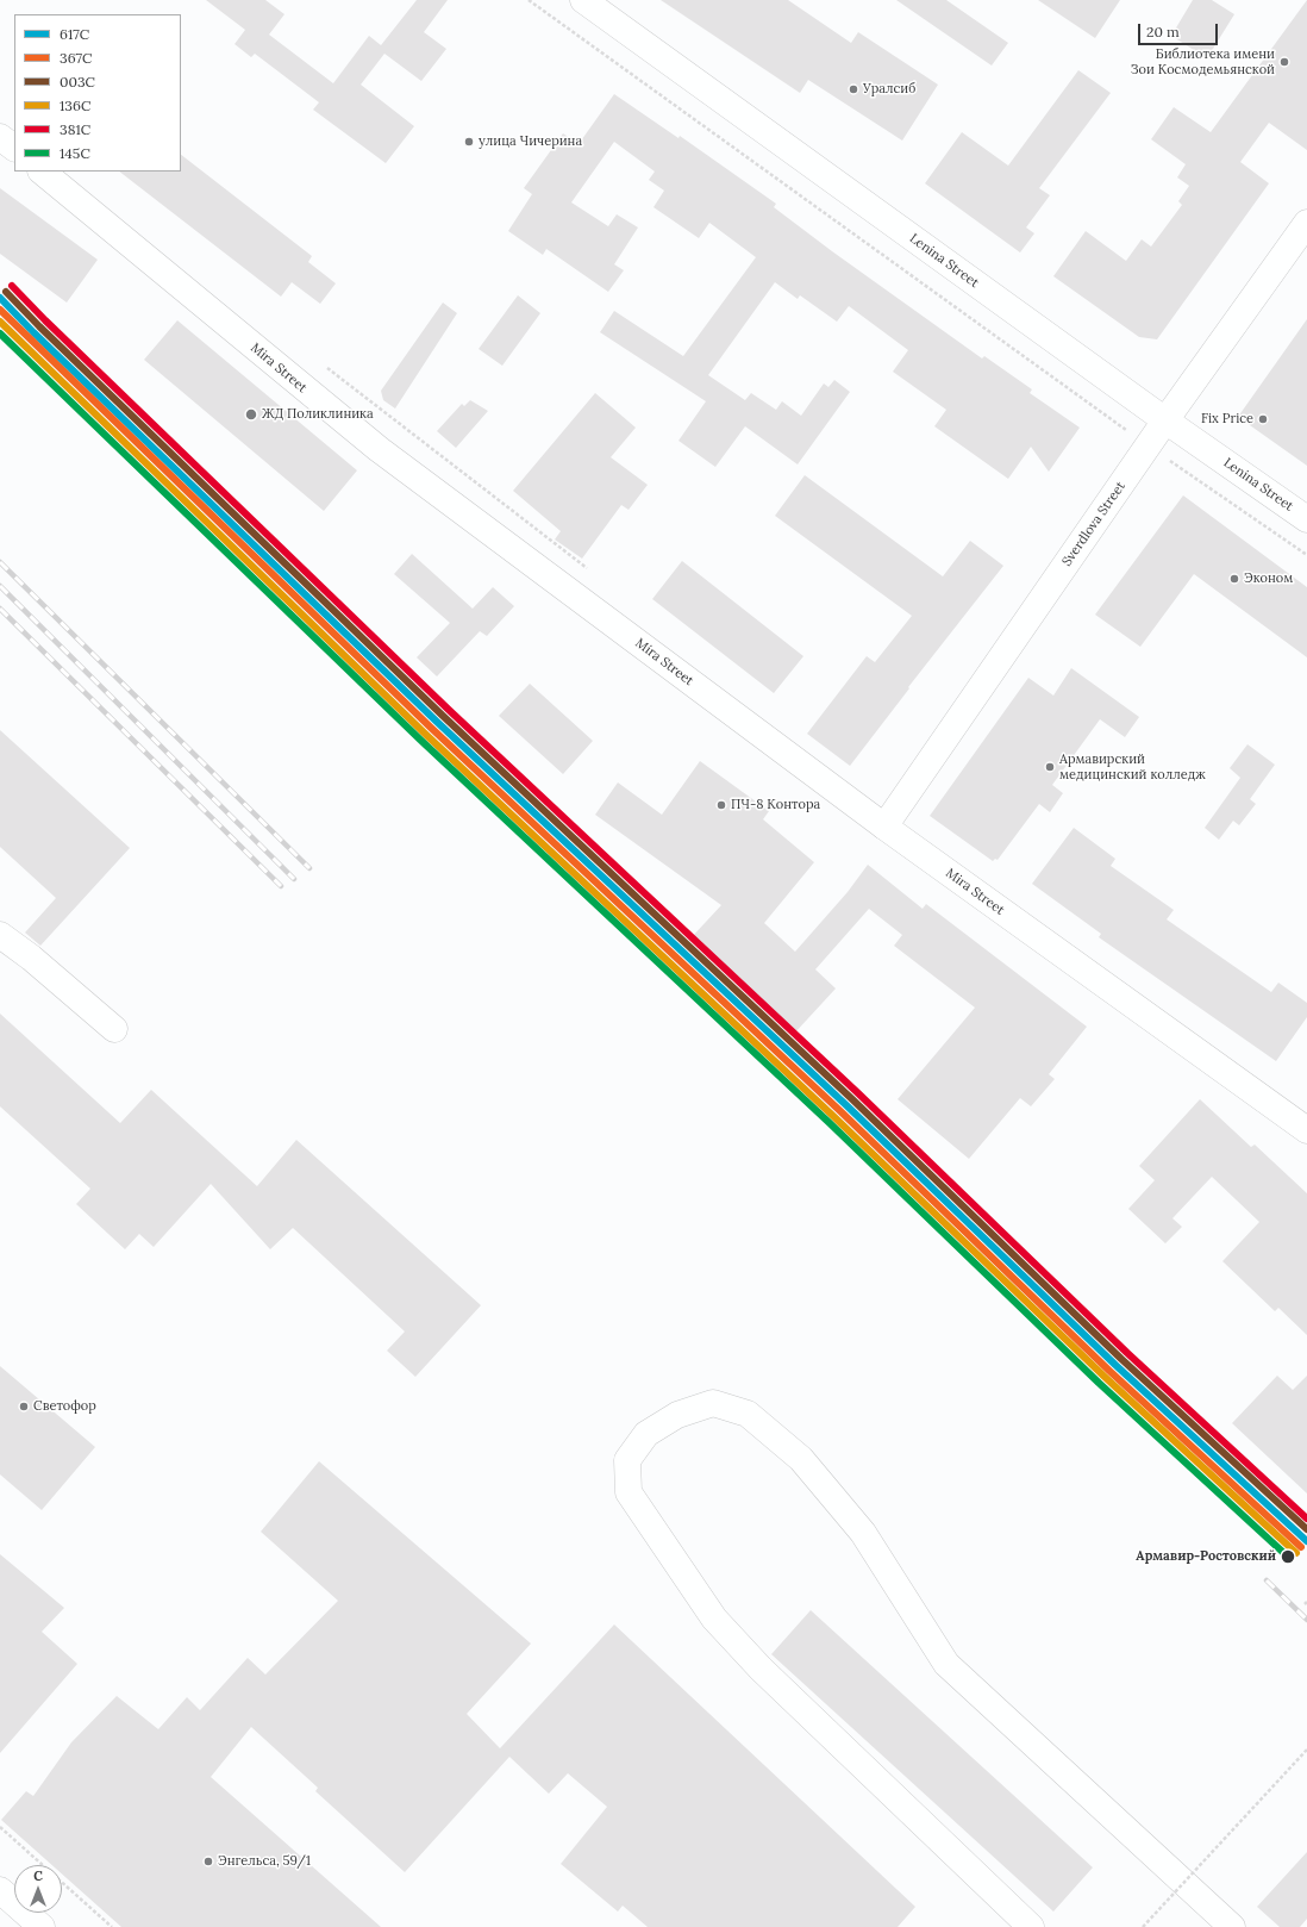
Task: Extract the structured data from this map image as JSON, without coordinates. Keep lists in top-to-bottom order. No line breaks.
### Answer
{"streets":{"street":["Lenina Street","Mira Street","Sverdlova Street"]},"crossings":[["Lenina Street","Sverdlova Street"],["Mira Street","Sverdlova Street"]],"places":["Библиотека имени Зои Космодемьянской","Уралсиб","улица Чичерина","ЖД Поликлиника","Fix Price","Эконом","Армавирский медицинский колледж","ПЧ-8 Контора","Светофор","Армавир-Ростовский","Энгельса, 59/1"],"lines":["transit line 381С","transit line 003С","transit line 617C","transit line 367С","transit line 136С","transit line 145С"],"legend":["617C","367С","003С","136С","381С","145С"],"scale_bar":"20 m","north":"top"}
